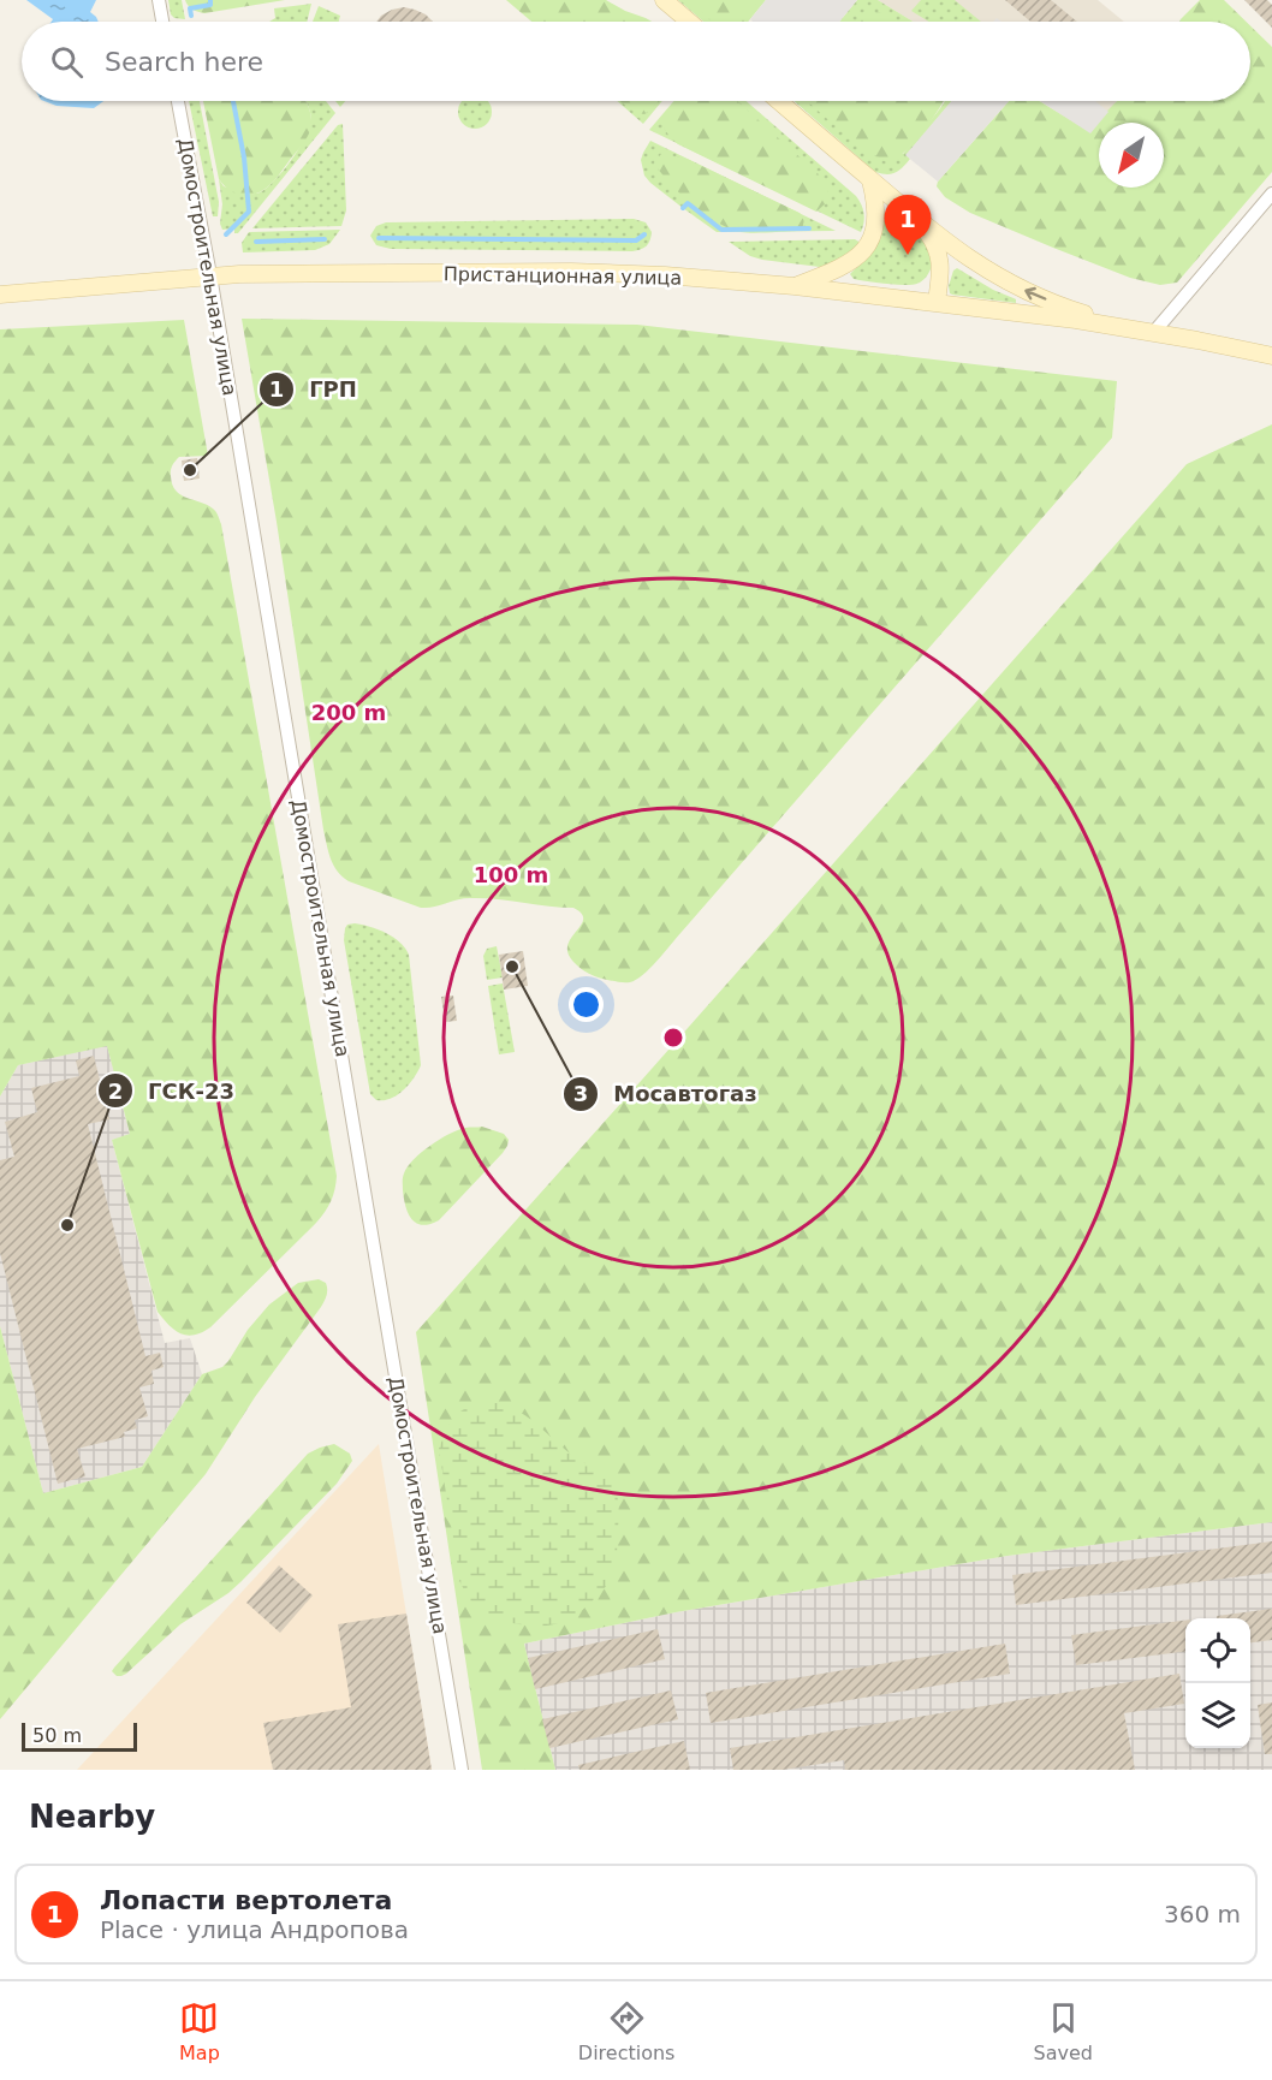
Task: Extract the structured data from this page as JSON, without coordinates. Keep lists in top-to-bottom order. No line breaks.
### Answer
{"streets":{"main road":["Пристанционная улица"],"street":["Домостроительная улица"]},"crossings":[["Домостроительная улица","Пристанционная улица"]],"places":["ГРП","Мосавтогаз","ГСК-23"],"scale_bar":"50 m","north":"bottom left","page":{"search":"Search here","pins":"1","scale":"50 m","heading":"Nearby","list":[{"mark":"1","name":"Лопасти вертолета","note":"Place · улица Андропова","value":"360 m"}],"nav":["Map","Directions","Saved"]},"rings":["200 m","100 m"]}
